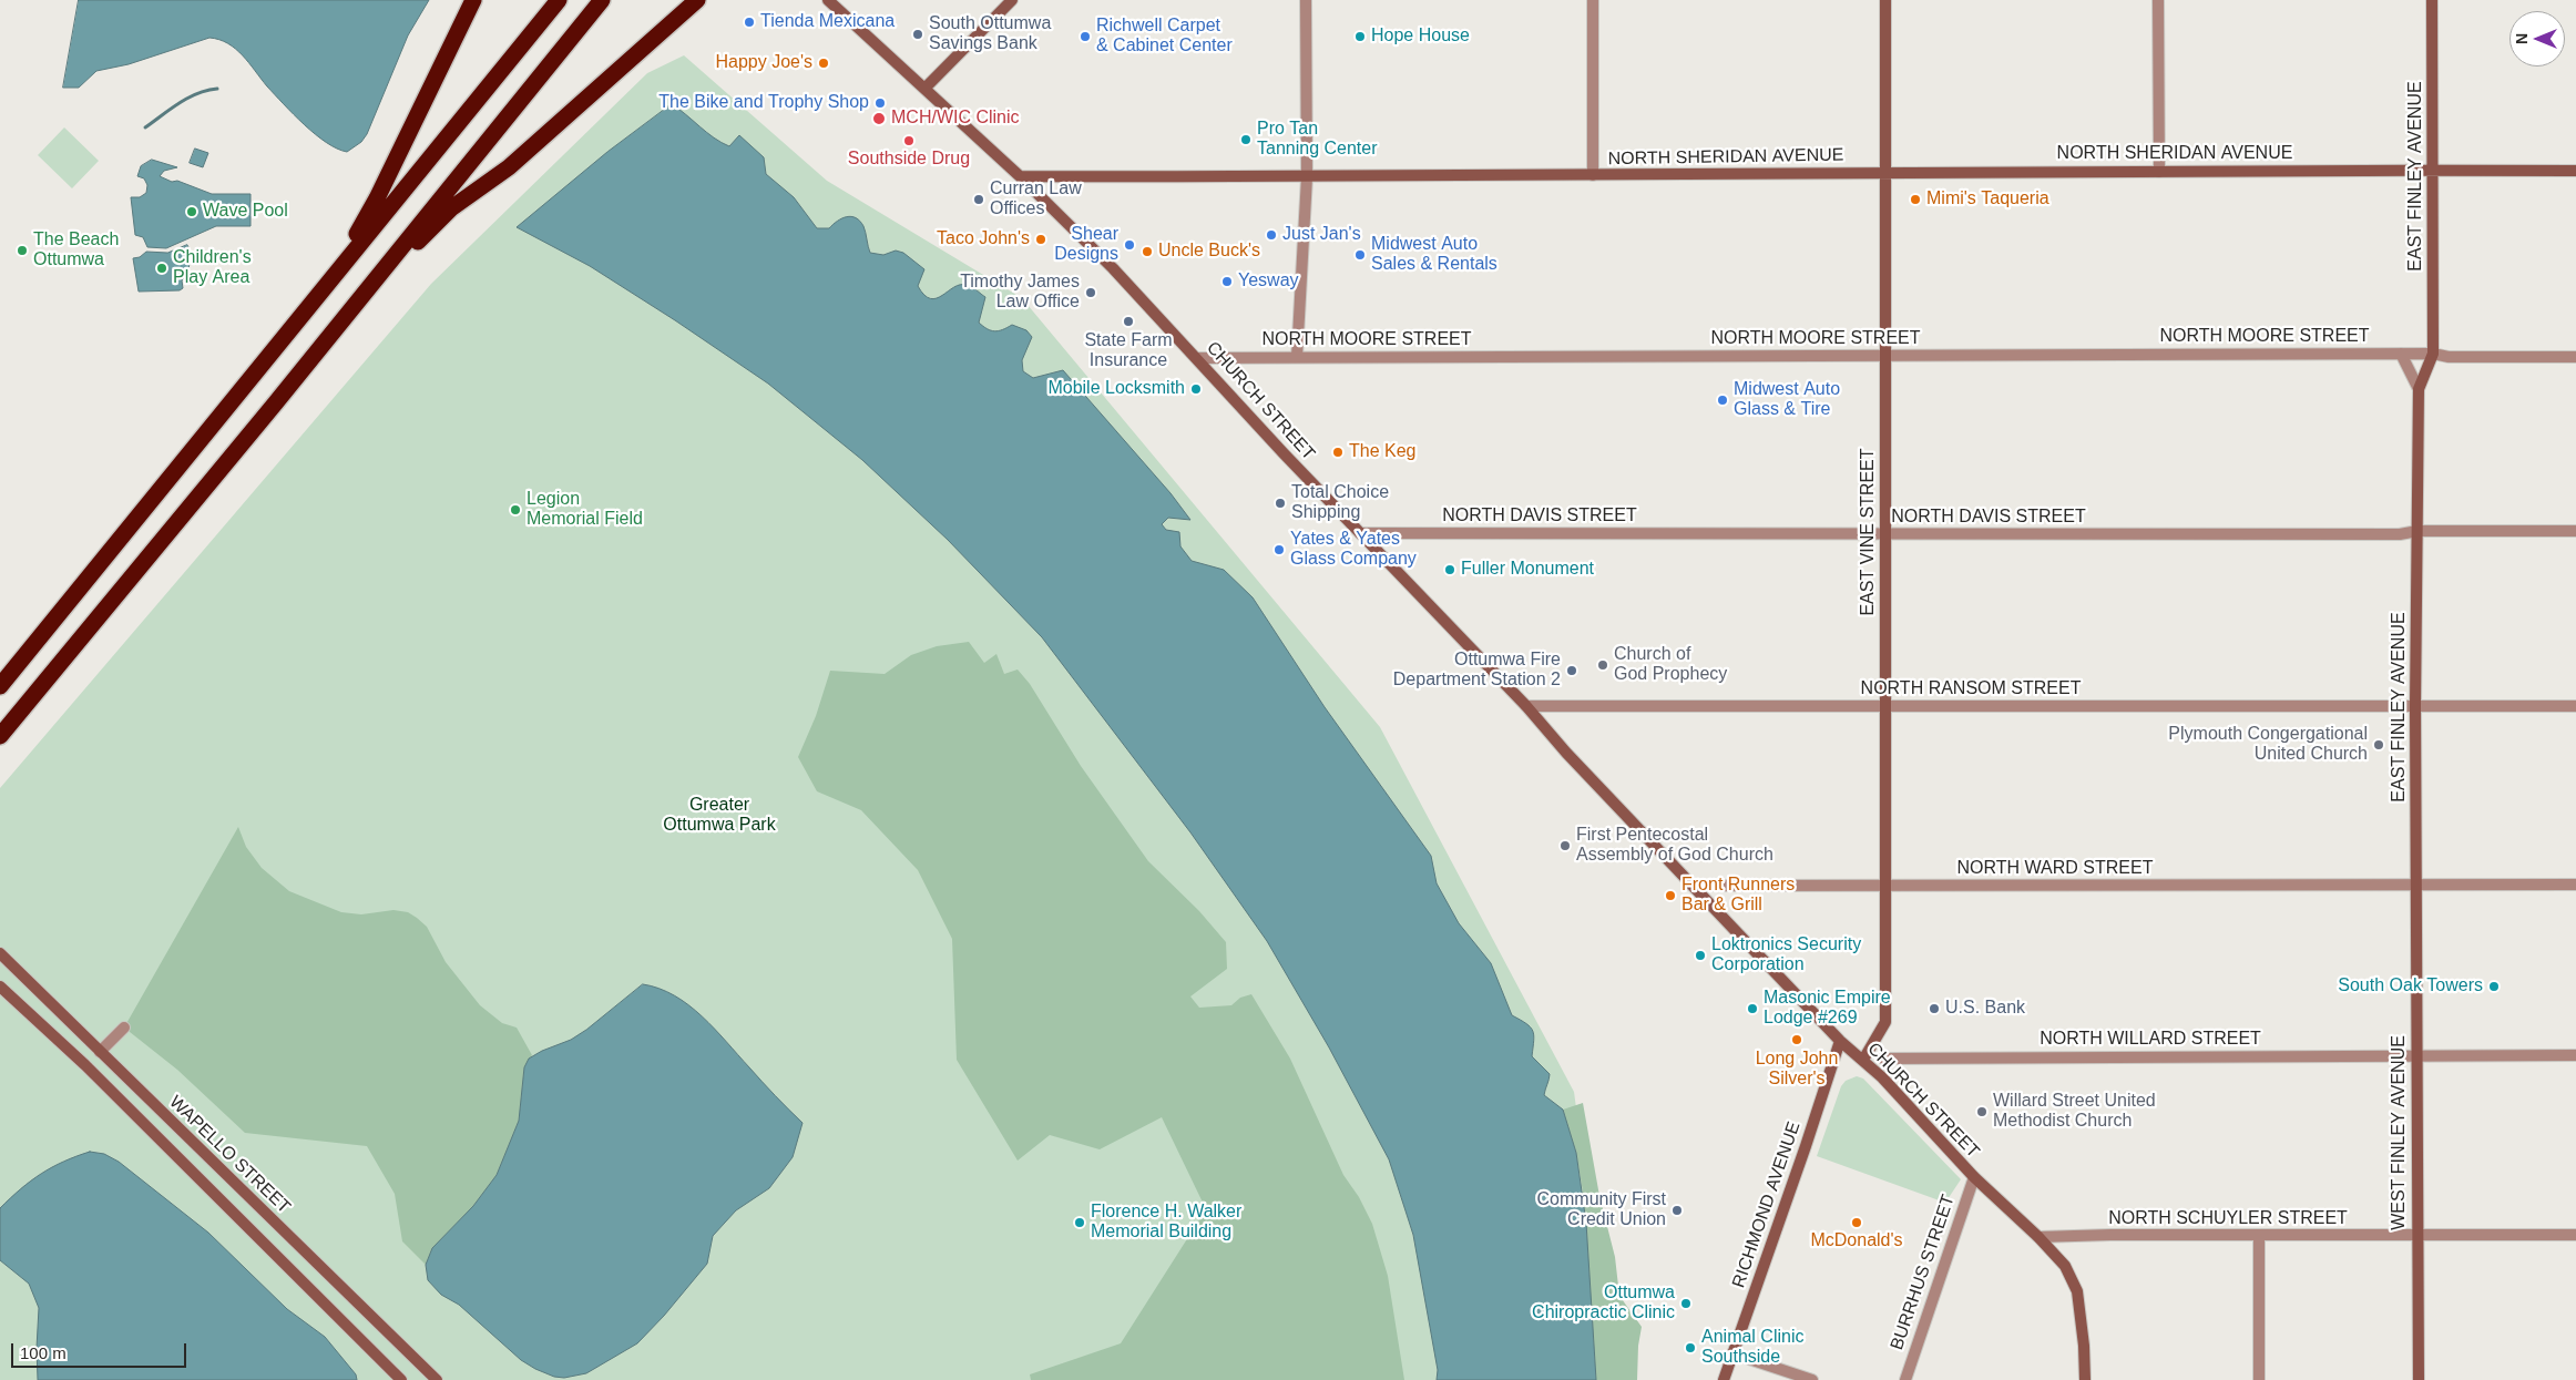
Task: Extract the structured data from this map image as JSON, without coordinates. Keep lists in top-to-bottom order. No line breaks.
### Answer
{"streets":{"main road":["NORTH SHERIDAN AVENUE","EAST FINLEY AVENUE","CHURCH STREET","EAST VINE STREET","WEST FINLEY AVENUE","WAPELLO STREET","RICHMOND AVENUE"],"street":["NORTH MOORE STREET","NORTH DAVIS STREET","NORTH RANSOM STREET","NORTH WARD STREET","NORTH WILLARD STREET","NORTH SCHUYLER STREET","BURRHUS STREET"]},"crossings":[["NORTH SHERIDAN AVENUE","EAST FINLEY AVENUE"],["NORTH SHERIDAN AVENUE","CHURCH STREET"],["NORTH SHERIDAN AVENUE","EAST VINE STREET"],["EAST FINLEY AVENUE","NORTH MOORE STREET"],["EAST FINLEY AVENUE","NORTH DAVIS STREET"],["EAST FINLEY AVENUE","NORTH RANSOM STREET"],["EAST FINLEY AVENUE","NORTH WARD STREET"],["EAST FINLEY AVENUE","WEST FINLEY AVENUE"],["NORTH MOORE STREET","CHURCH STREET"],["NORTH MOORE STREET","EAST VINE STREET"],["CHURCH STREET","NORTH DAVIS STREET"],["CHURCH STREET","EAST VINE STREET"],["CHURCH STREET","NORTH RANSOM STREET"],["CHURCH STREET","NORTH WARD STREET"],["CHURCH STREET","RICHMOND AVENUE"],["CHURCH STREET","NORTH SCHUYLER STREET"],["CHURCH STREET","BURRHUS STREET"],["NORTH DAVIS STREET","EAST VINE STREET"],["EAST VINE STREET","NORTH RANSOM STREET"],["EAST VINE STREET","NORTH WARD STREET"],["NORTH WARD STREET","WEST FINLEY AVENUE"],["NORTH WILLARD STREET","WEST FINLEY AVENUE"],["WEST FINLEY AVENUE","NORTH SCHUYLER STREET"]],"parks":["Greater Ottumwa Park"],"places":["Tienda Mexicana","South Ottumwa Savings Bank","Richwell Carpet & Cabinet Center","Hope House","Happy Joe's","The Bike and Trophy Shop","MCH/WIC Clinic","Pro Tan Tanning Center","Southside Drug","Curran Law Offices","Mimi's Taqueria","Wave Pool","Just Jan's","Taco John's","Shear Designs","The Beach Ottumwa","Uncle Buck's","Midwest Auto Sales & Rentals","Children's Play Area","Yesway","Timothy James Law Office","State Farm Insurance","Mobile Locksmith","Midwest Auto Glass & Tire","The Keg","Total Choice Shipping","Legion Memorial Field","Yates & Yates Glass Company","Fuller Monument","Church of God Prophecy","Ottumwa Fire Department Station 2","Plymouth Congergational United Church","First Pentecostal Assembly of God Church","Front Runners Bar & Grill","Loktronics Security Corporation","South Oak Towers","Masonic Empire Lodge #269","U.S. Bank","Long John Silver's","Willard Street United Methodist Church","Community First Credit Union","Florence H. Walker Memorial Building","McDonald's","Ottumwa Chiropractic Clinic","Animal Clinic Southside"],"scale_bar":"100 m","north":"left"}
